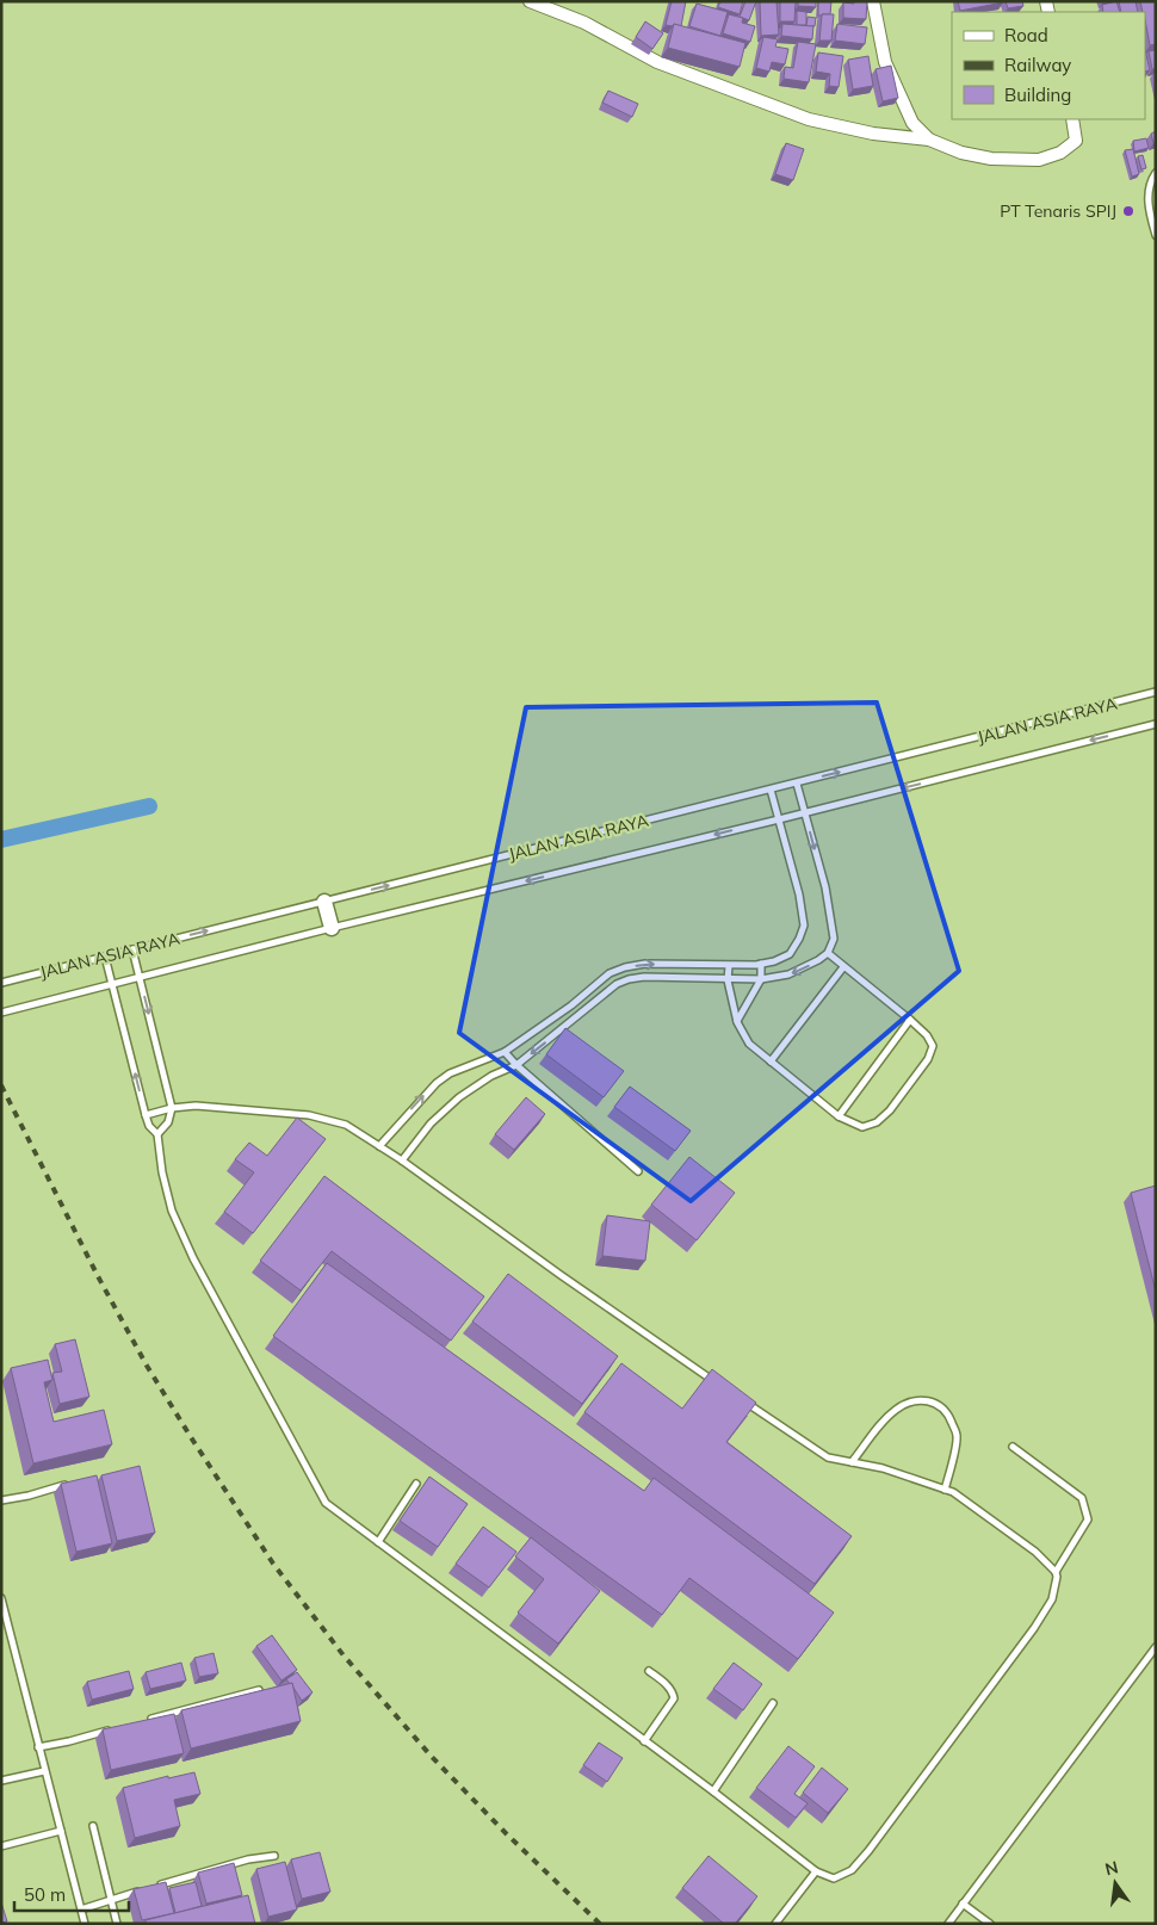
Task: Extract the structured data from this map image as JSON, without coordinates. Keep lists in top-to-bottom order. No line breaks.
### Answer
{"streets":{"lane":["JALAN ASIA RAYA"]},"places":["PT Tenaris SPIJ"],"legend":["Road","Railway","Building"],"scale_bar":"50 m","north":"top"}
